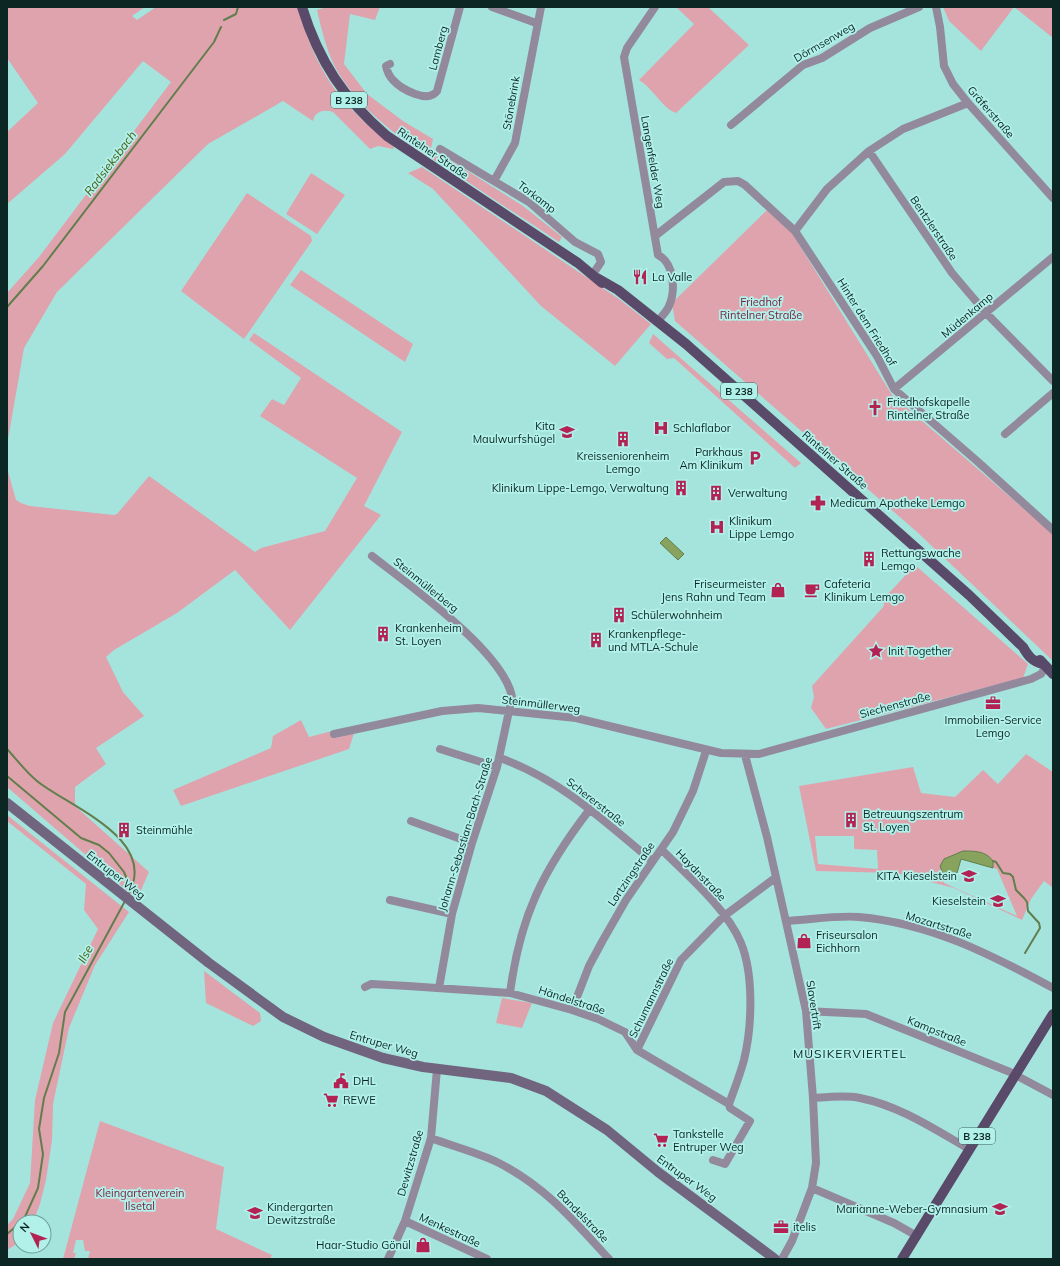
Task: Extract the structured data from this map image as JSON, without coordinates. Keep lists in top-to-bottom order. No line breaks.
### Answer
{"streets":{"main road":["B 238","Rintelner Straße","Entruper Weg"],"street":["Dörmsenweg","Lamberg","Stönebrink","Gräferstraße","Langenfelder Weg","Torkamp","Bentzlerstraße","Müdenkamp","Hinter dem Friedhof","Steinmüllerberg","Steinmüllerweg","Siechenstraße","Schererstraße","Johann-Sebastian-Bach-Straße","Lortzingstraße","Haydnstraße","Mozartstraße","Schumannstraße","Händelstraße","Slavertrift","Kampstraße","Dewitzstraße","Bandelstraße","Menkestraße"]},"crossings":[["B 238","Kampstraße"],["Stönebrink","Torkamp"],["Rintelner Straße","Langenfelder Weg"],["Rintelner Straße","Torkamp"],["Rintelner Straße","Siechenstraße"],["Bentzlerstraße","Müdenkamp"],["Müdenkamp","Hinter dem Friedhof"],["Steinmüllerberg","Steinmüllerweg"],["Steinmüllerberg","Johann-Sebastian-Bach-Straße"],["Steinmüllerweg","Siechenstraße"],["Steinmüllerweg","Johann-Sebastian-Bach-Straße"],["Steinmüllerweg","Lortzingstraße"],["Steinmüllerweg","Slavertrift"],["Siechenstraße","Slavertrift"],["Schererstraße","Johann-Sebastian-Bach-Straße"],["Schererstraße","Lortzingstraße"],["Johann-Sebastian-Bach-Straße","Händelstraße"],["Lortzingstraße","Haydnstraße"],["Lortzingstraße","Händelstraße"],["Entruper Weg","Dewitzstraße"],["Haydnstraße","Schumannstraße"],["Haydnstraße","Händelstraße"],["Mozartstraße","Slavertrift"],["Schumannstraße","Händelstraße"],["Schumannstraße","Slavertrift"],["Slavertrift","Kampstraße"],["Dewitzstraße","Bandelstraße"],["Dewitzstraße","Menkestraße"]],"districts":["MUSIKERVIERTEL"],"water":["Radsieksbach","Ilse"],"parks":["Friedhof Rintelner Straße","Kleingartenverein Ilsetal"],"places":{"restaurant":["La Valle"],"church":["Friedhofskapelle Rintelner Straße"],"hospital":["Schlaflabor","Klinikum Lippe Lemgo"],"school or university":["Kita Maulwurfshügel","KITA Kieselstein","Kieselstein","Marianne-Weber-Gymnasium","Kindergarten Dewitzstraße"],"building":["Kreisseniorenheim Lemgo","Klinikum Lippe-Lemgo, Verwaltung","Verwaltung","Rettungswache Lemgo","Schülerwohnheim","Krankenheim St. Loyen","Krankenpflege- und MTLA-Schule","Betreuungszentrum St. Loyen","Steinmühle"],"parking":["Parkhaus Am Klinikum"],"pharmacy":["Medicum Apotheke Lemgo"],"shop":["Friseurmeister Jens Rahn und Team","Friseursalon Eichhorn","Haar-Studio Gönül"],"cafe":["Cafeteria Klinikum Lemgo"],"place":["Init Together"],"office":["Immobilien-Service Lemgo","itelis"],"public building":["DHL"],"supermarket":["REWE","Tankstelle Entruper Weg"]},"north":"top left"}
